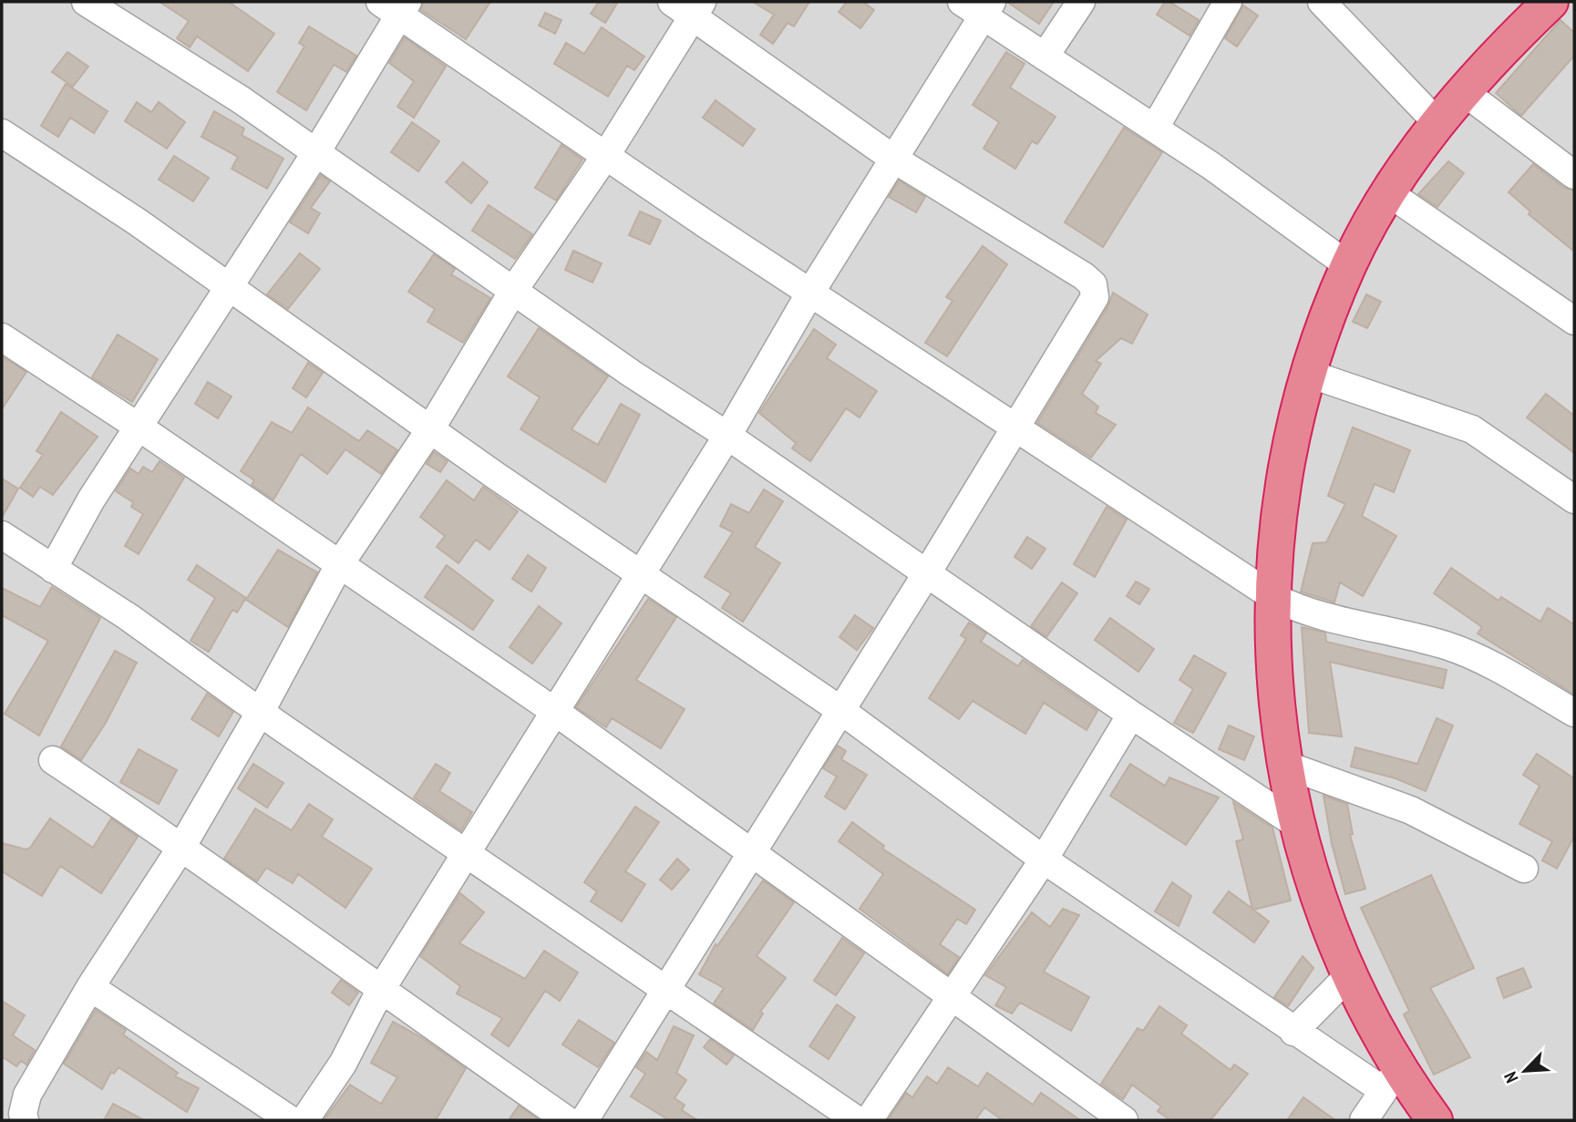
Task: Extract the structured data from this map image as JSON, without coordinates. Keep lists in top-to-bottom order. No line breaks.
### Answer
{"north":"bottom left"}
